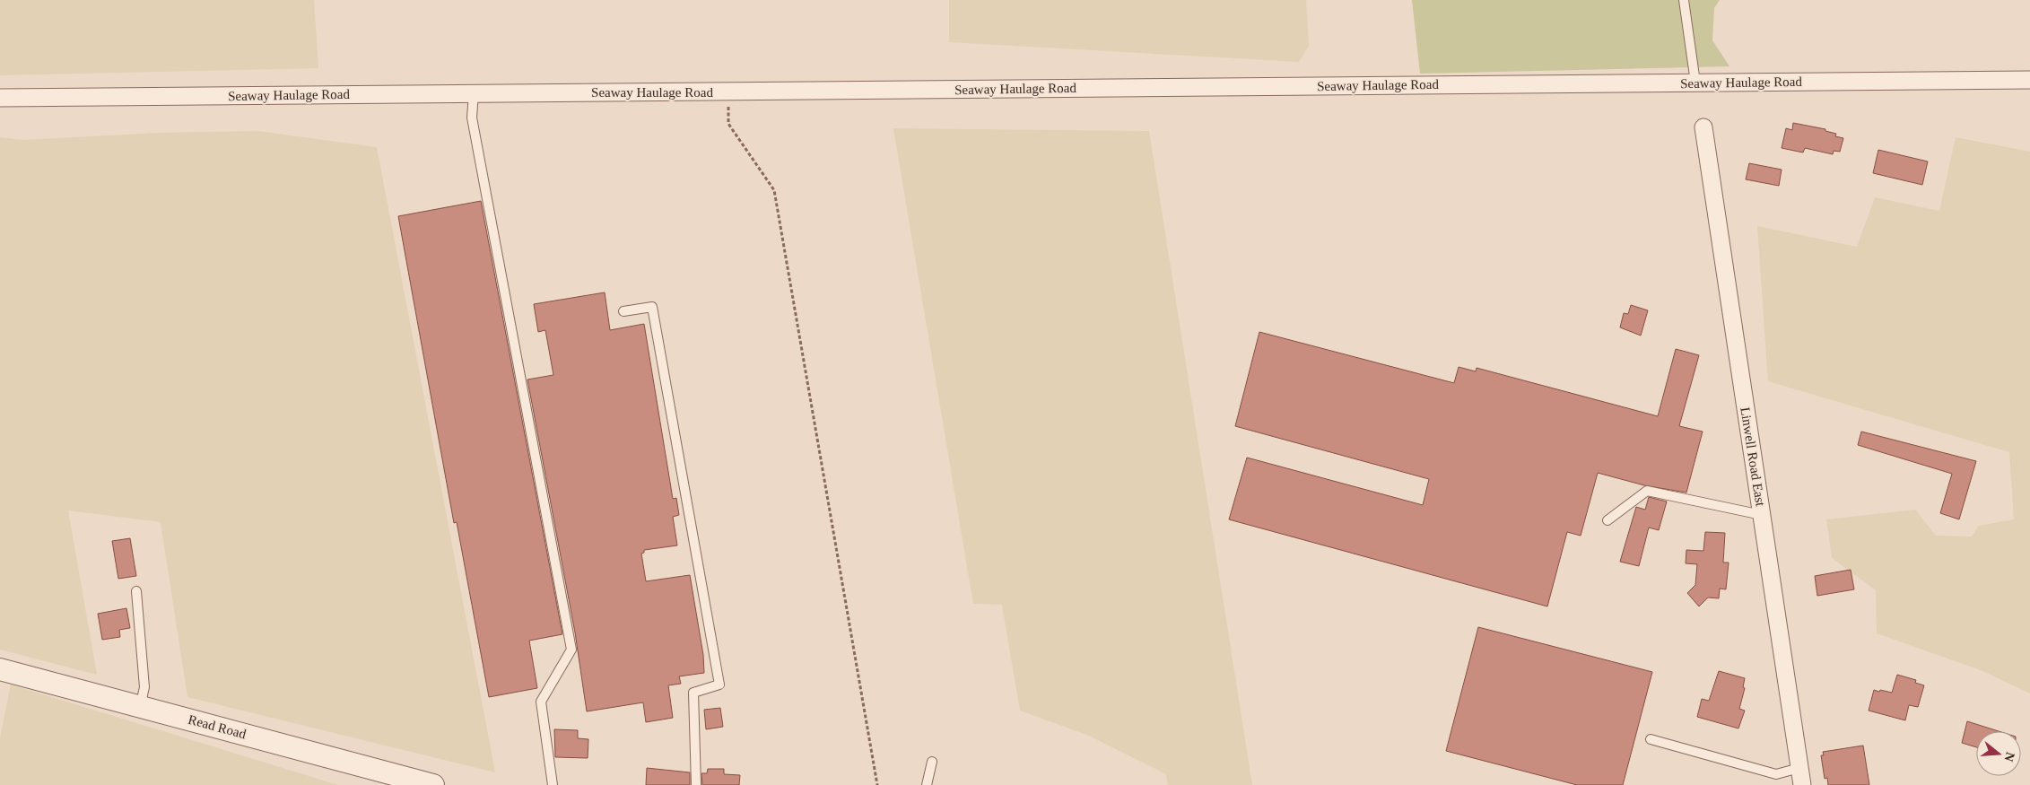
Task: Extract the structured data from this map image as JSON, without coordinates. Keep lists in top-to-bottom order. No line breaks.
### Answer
{"streets":{"street":["Seaway Haulage Road","Linwell Road East","Read Road"]},"north":"right"}
